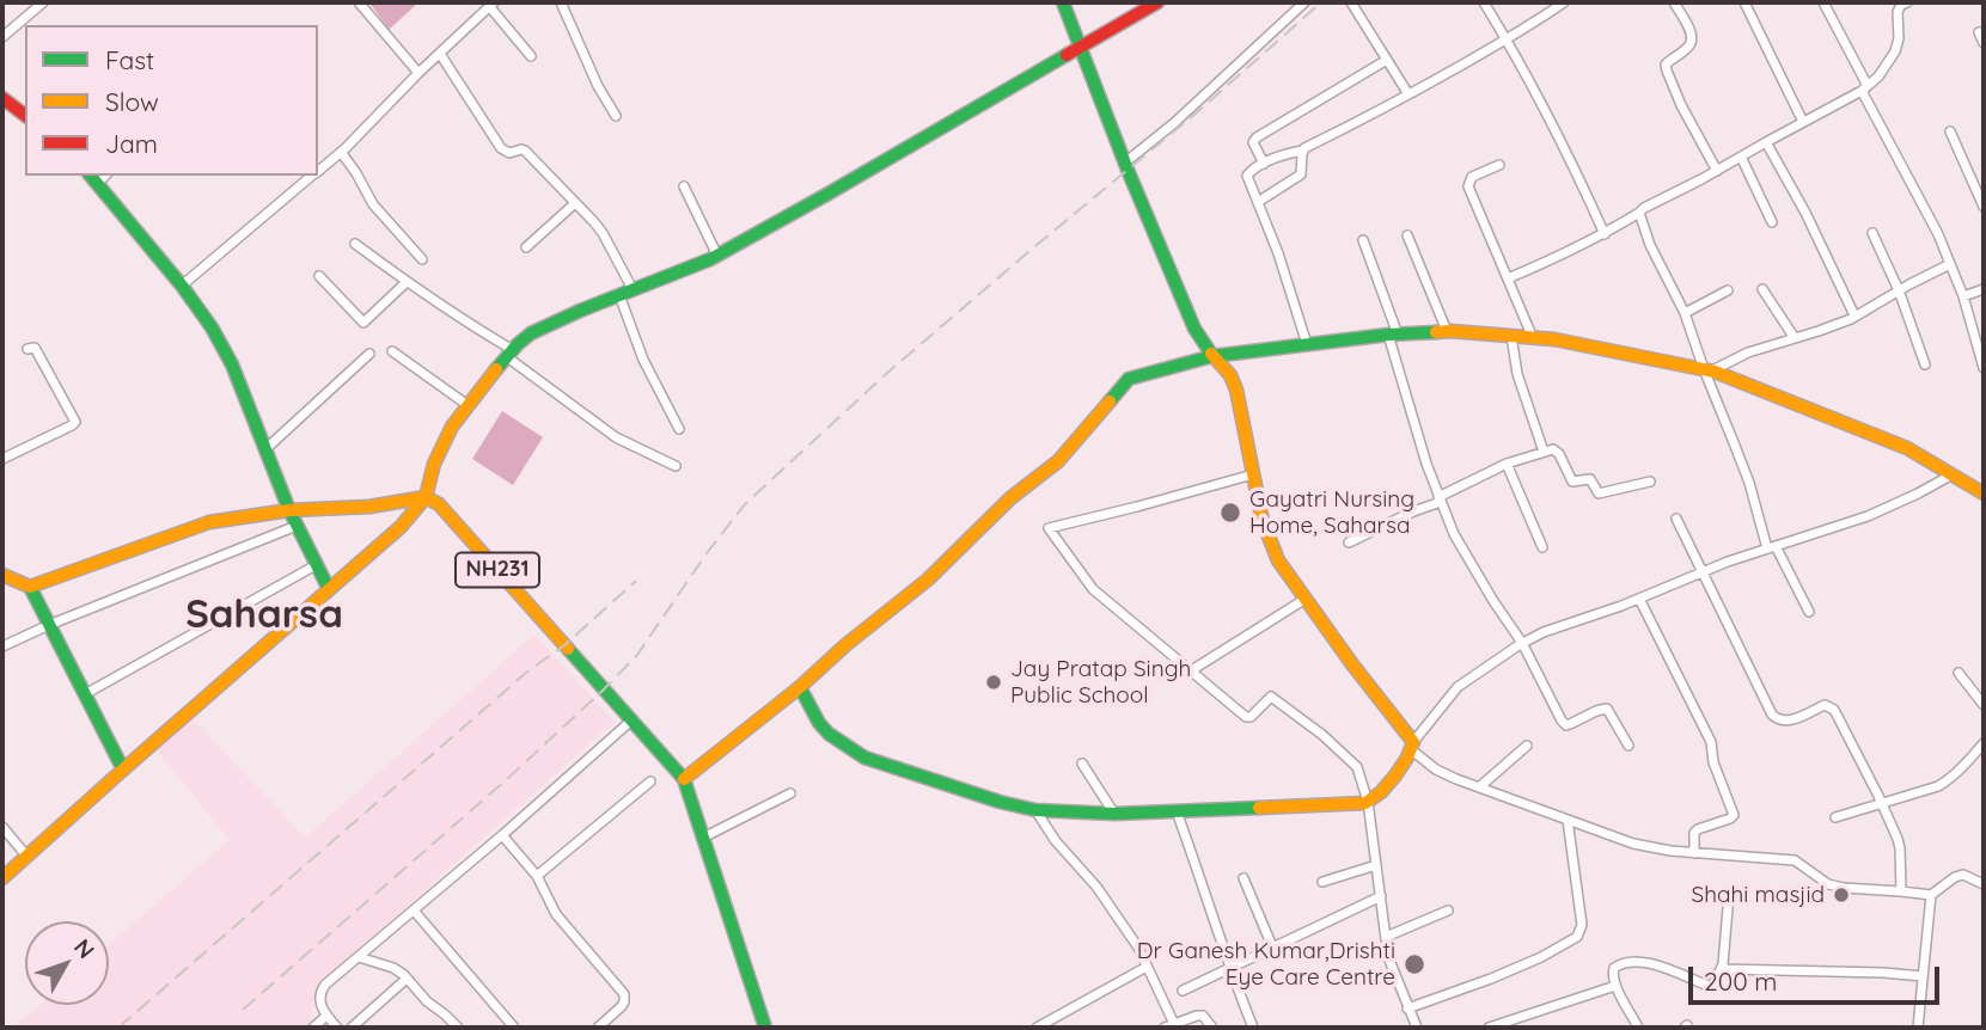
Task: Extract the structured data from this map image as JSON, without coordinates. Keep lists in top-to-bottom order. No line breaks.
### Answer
{"streets":{"main road":["NH231"]},"districts":["Saharsa"],"places":["Gayatri Nursing Home, Saharsa","Jay Pratap Singh Public School","Shahi masjid","Dr Ganesh Kumar,Drishti Eye Care Centre"],"legend":["Fast","Slow","Jam"],"scale_bar":"200 m","north":"top right"}
